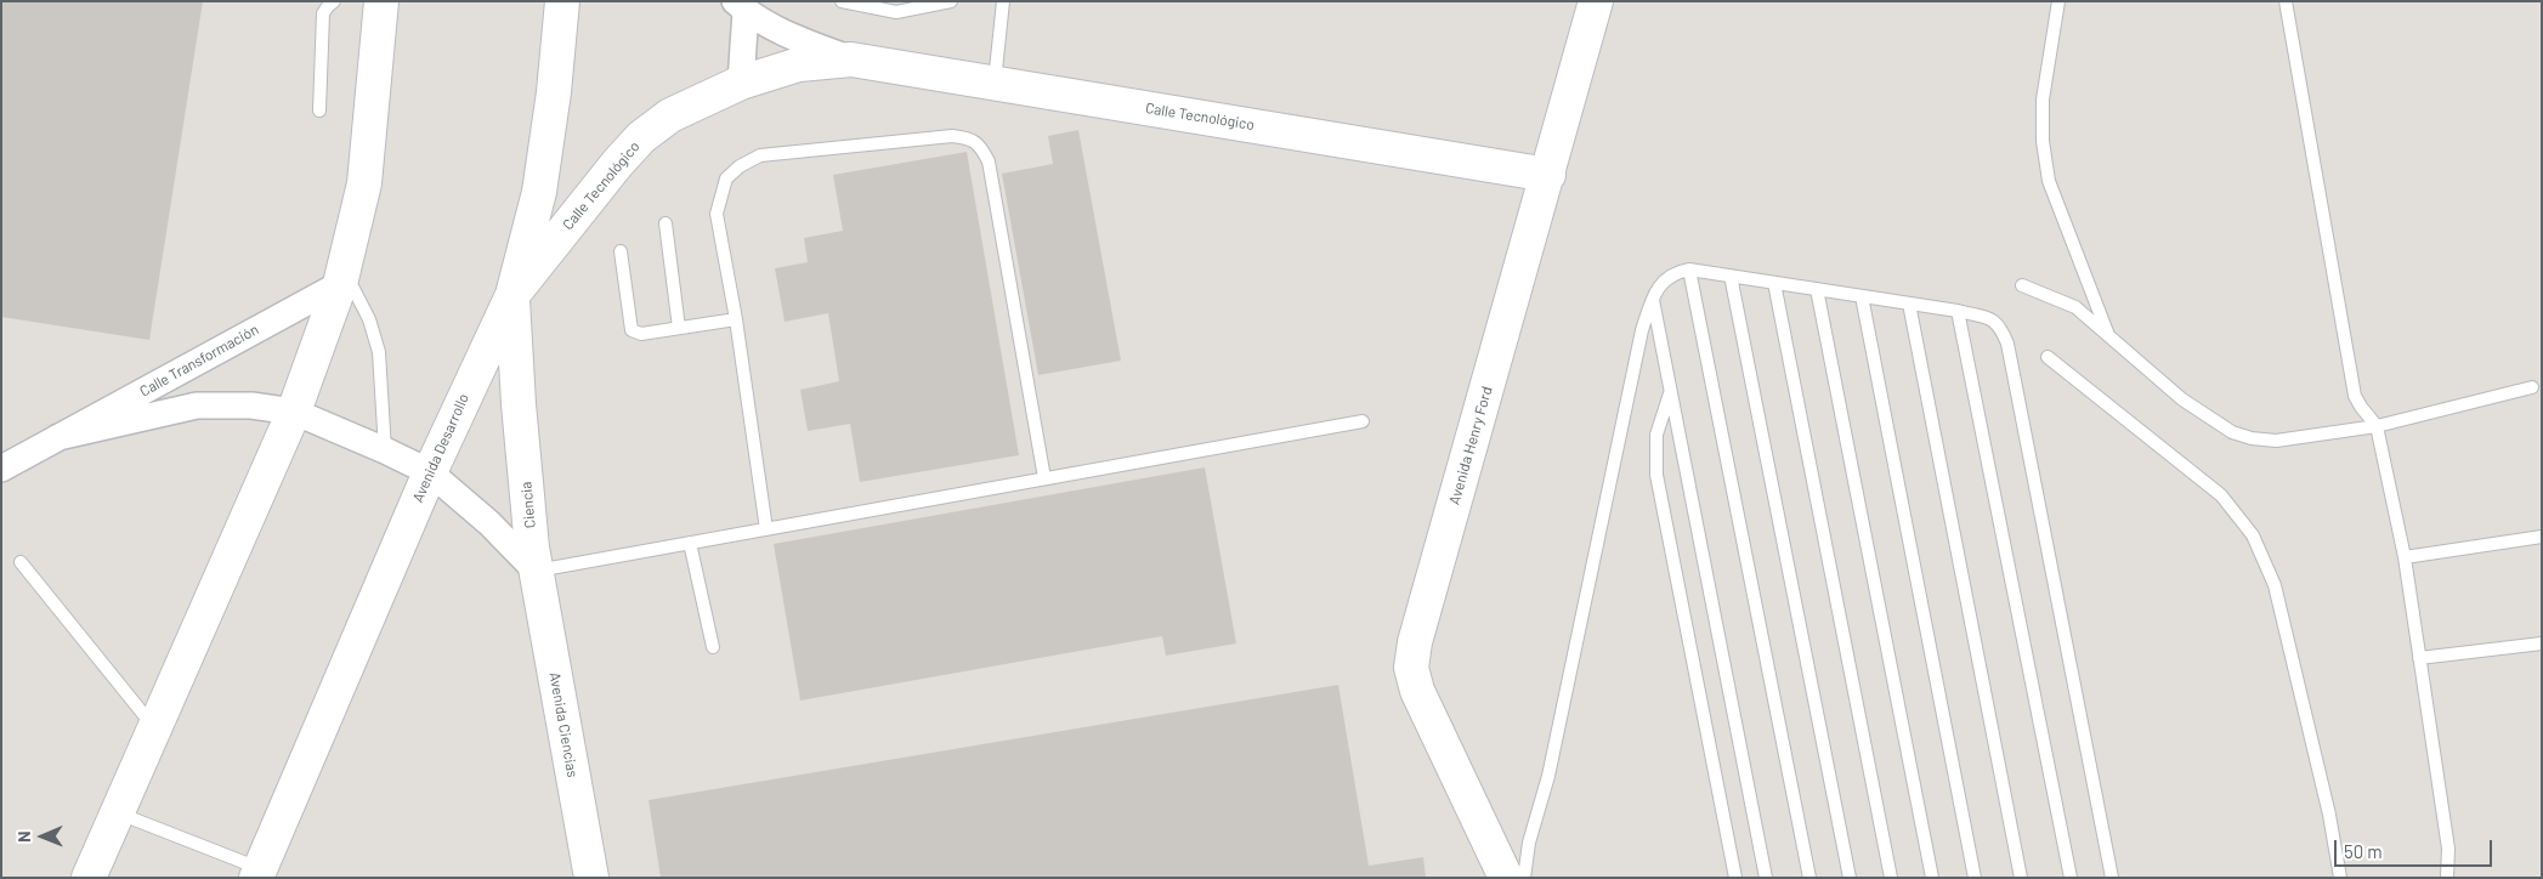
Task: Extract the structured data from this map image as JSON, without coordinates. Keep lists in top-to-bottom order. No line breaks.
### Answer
{"streets":{"street":["Calle Tecnológico","Calle Transformación","Avenida Henry Ford","Avenida Desarrollo","Ciencia","Avenida Ciencias"]},"crossings":[["Calle Tecnológico","Avenida Henry Ford"],["Calle Tecnológico","Avenida Desarrollo"],["Calle Tecnológico","Ciencia"],["Calle Transformación","Ciencia"],["Avenida Desarrollo","Ciencia"],["Ciencia","Avenida Ciencias"]],"scale_bar":"50 m","north":"left"}
